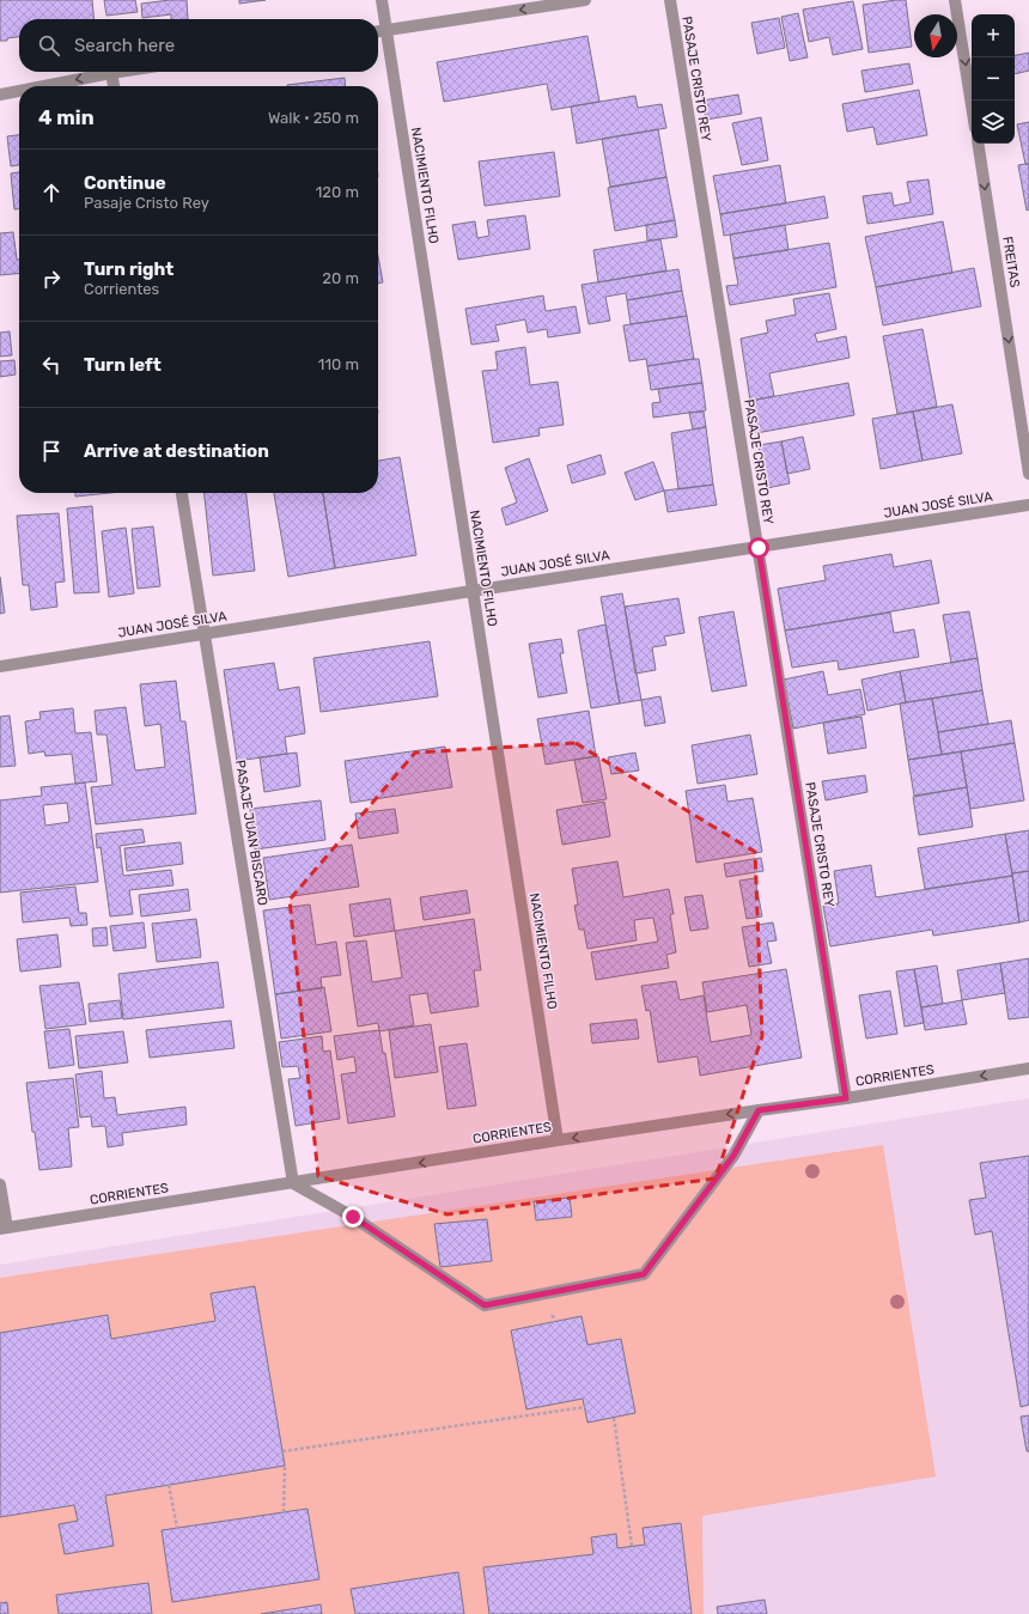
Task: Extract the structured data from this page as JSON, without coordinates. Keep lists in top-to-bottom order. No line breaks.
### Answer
{"streets":{"street":["PASAJE CRISTO REY","NACIMIENTO FILHO","FREITAS","JUAN JOSÉ SILVA","PASAJE JUAN BISCARO","CORRIENTES"]},"crossings":[["PASAJE CRISTO REY","JUAN JOSÉ SILVA"],["PASAJE CRISTO REY","CORRIENTES"],["NACIMIENTO FILHO","JUAN JOSÉ SILVA"],["NACIMIENTO FILHO","CORRIENTES"],["JUAN JOSÉ SILVA","PASAJE JUAN BISCARO"],["PASAJE JUAN BISCARO","CORRIENTES"]],"one_way":["FREITAS","CORRIENTES"],"north":"bottom","page":{"map_buttons":["+","−"],"search":"Search here","heading":["4 min","Walk · 250 m"],"list":[["Continue","Pasaje Cristo Rey","120 m"],["Turn right","Corrientes","20 m"],["Turn left","110 m"],"Arrive at destination"]}}
